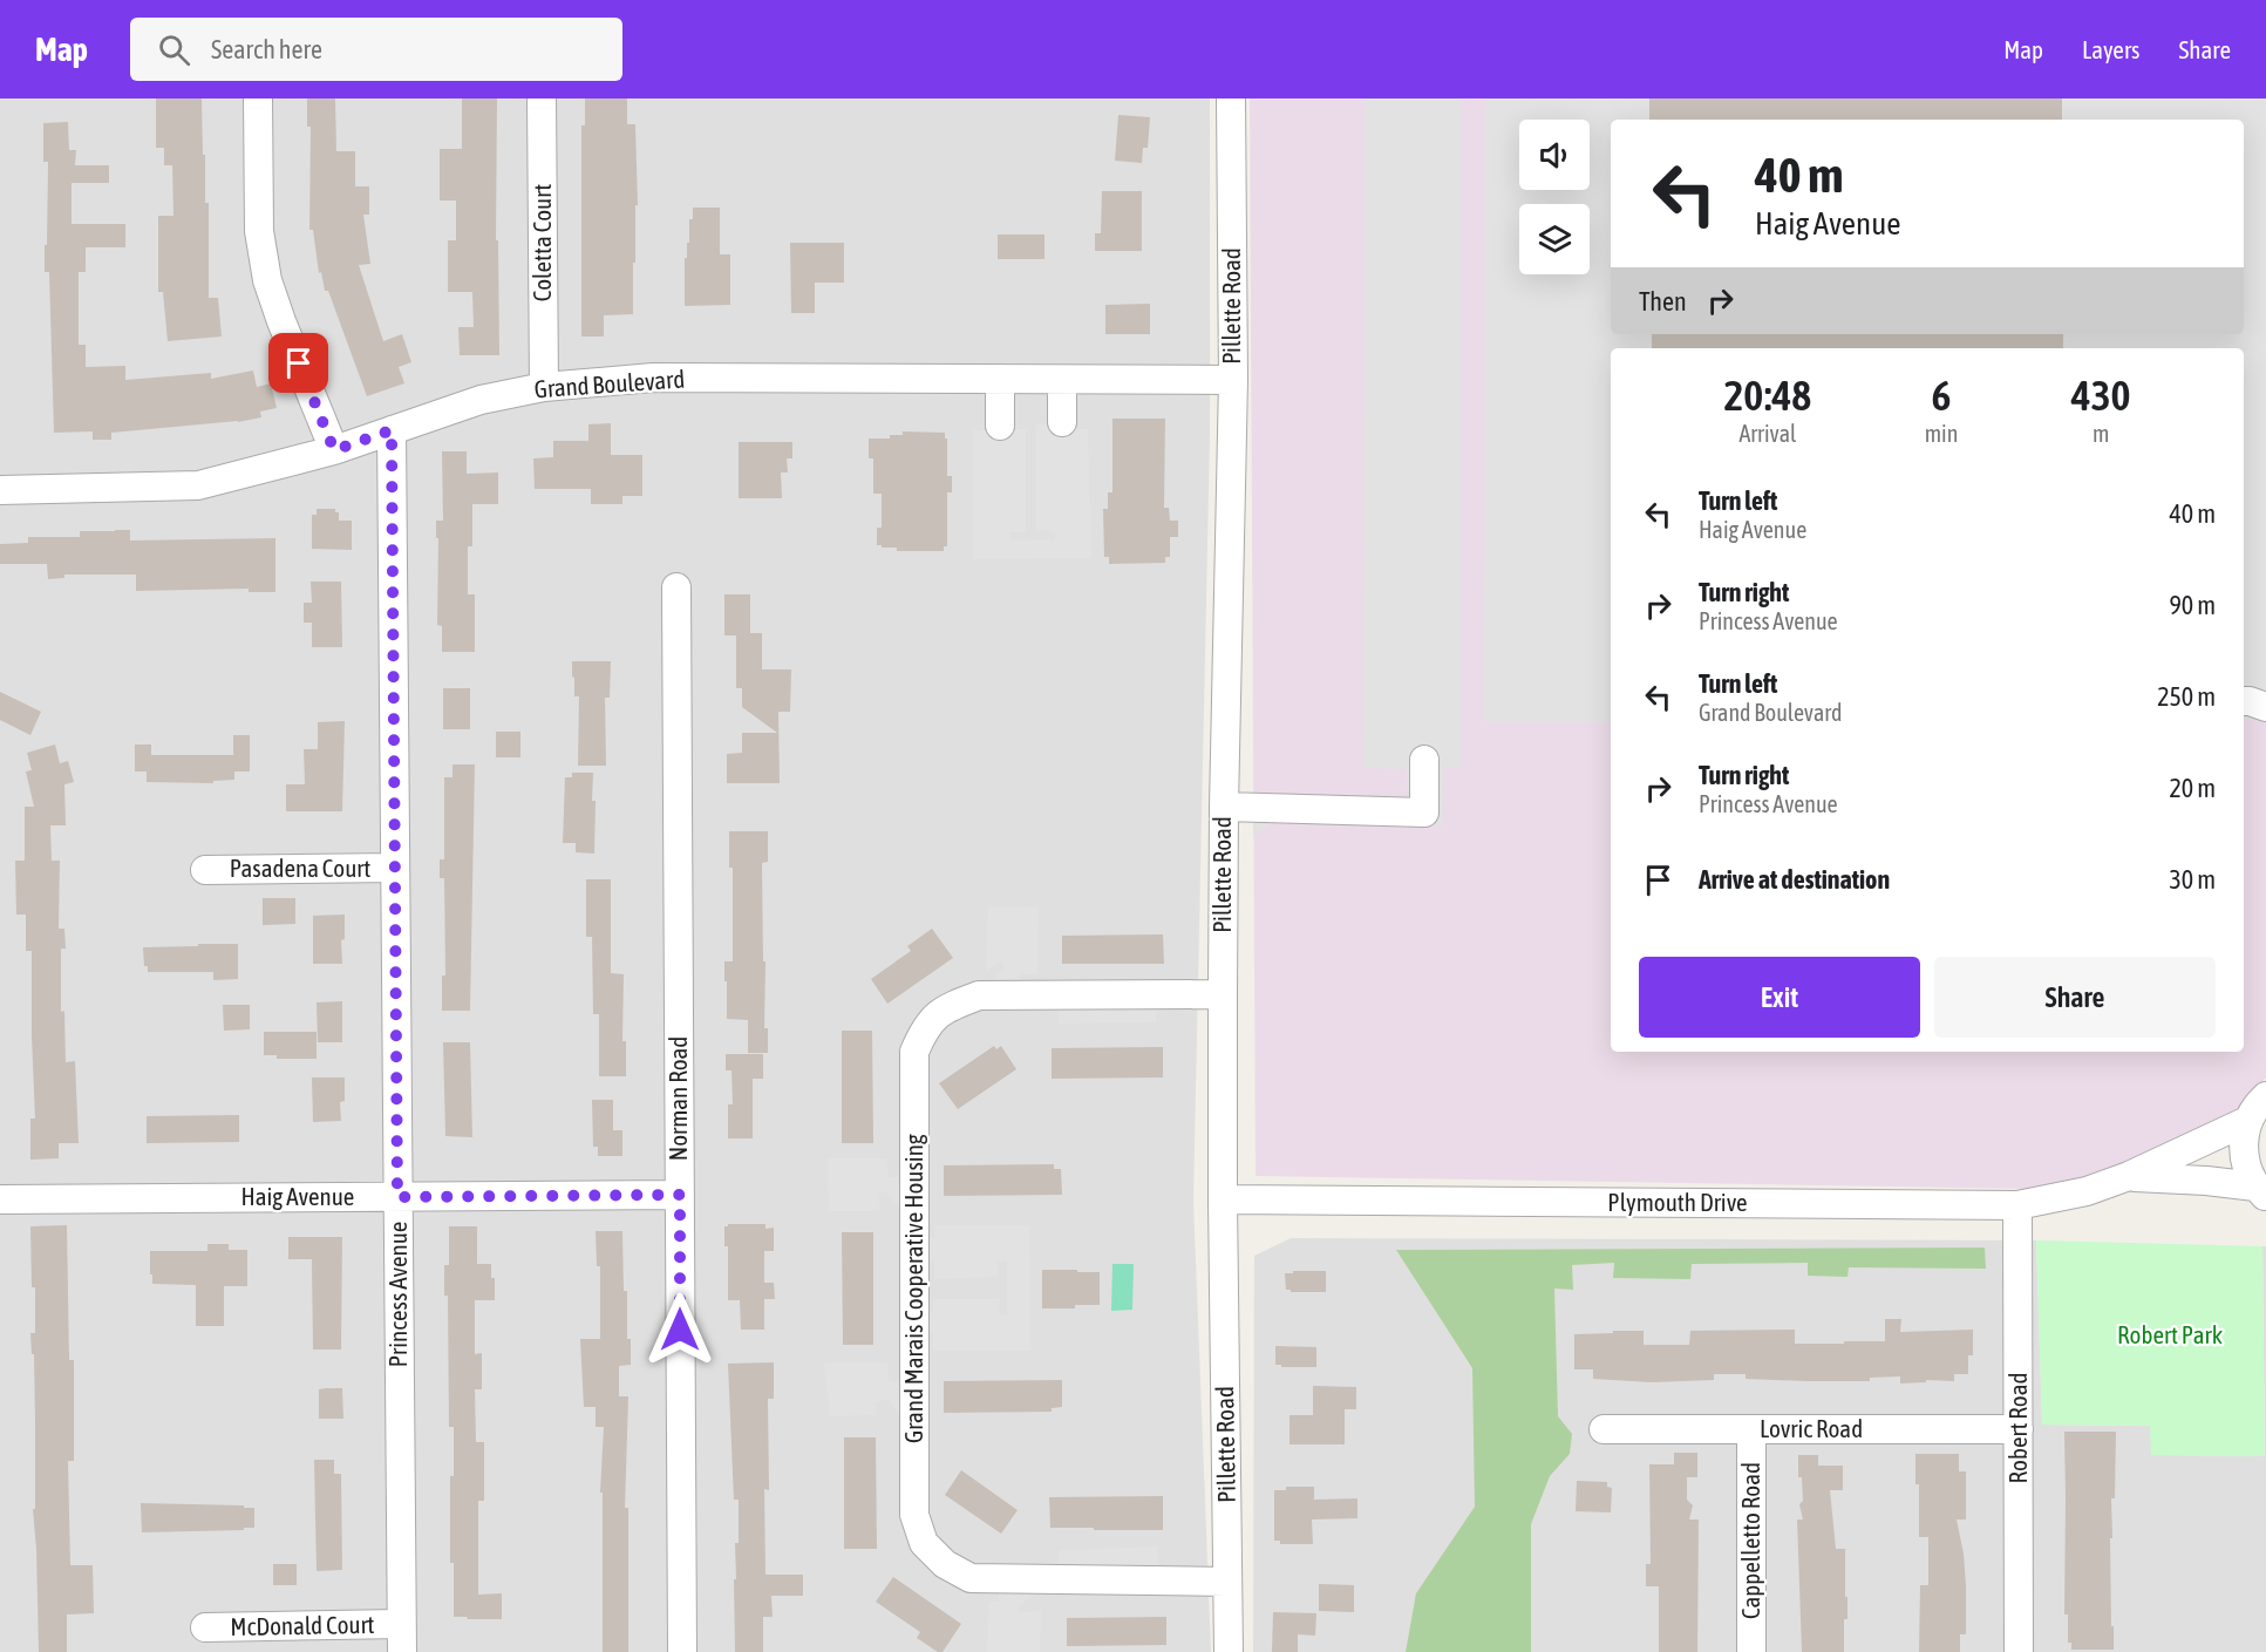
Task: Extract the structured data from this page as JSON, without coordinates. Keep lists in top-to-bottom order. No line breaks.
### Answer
{"streets":{"street":["Coletta Court","Pillette Road","Grand Boulevard","Pasadena Court","Norman Road","Haig Avenue","Plymouth Drive","Grand Marais Cooperative Housing","Princess Avenue","Robert Road","Lovric Road","Cappelletto Road","McDonald Court"]},"crossings":[["Coletta Court","Grand Boulevard"],["Pillette Road","Grand Boulevard"],["Pillette Road","Plymouth Drive"],["Pillette Road","Grand Marais Cooperative Housing"],["Grand Boulevard","Princess Avenue"],["Pasadena Court","Princess Avenue"],["Norman Road","Haig Avenue"],["Haig Avenue","Princess Avenue"],["Plymouth Drive","Robert Road"],["Princess Avenue","McDonald Court"],["Robert Road","Lovric Road"],["Lovric Road","Cappelletto Road"]],"parks":["Robert Park"],"page":{"header":"Map","search":"Search here","nav":["Map","Layers","Share"],"turn":["40 m","Haig Avenue"],"then":"Then","eta":["20:48","Arrival","6","min","430","m"],"list":[{"name":"Turn left","note":"Haig Avenue","value":"40 m"},{"name":"Turn right","note":"Princess Avenue","value":"90 m"},{"name":"Turn left","note":"Grand Boulevard","value":"250 m"},{"name":"Turn right","note":"Princess Avenue","value":"20 m"},{"name":"Arrive at destination","value":"30 m"}],"buttons":["Exit","Share"]}}
